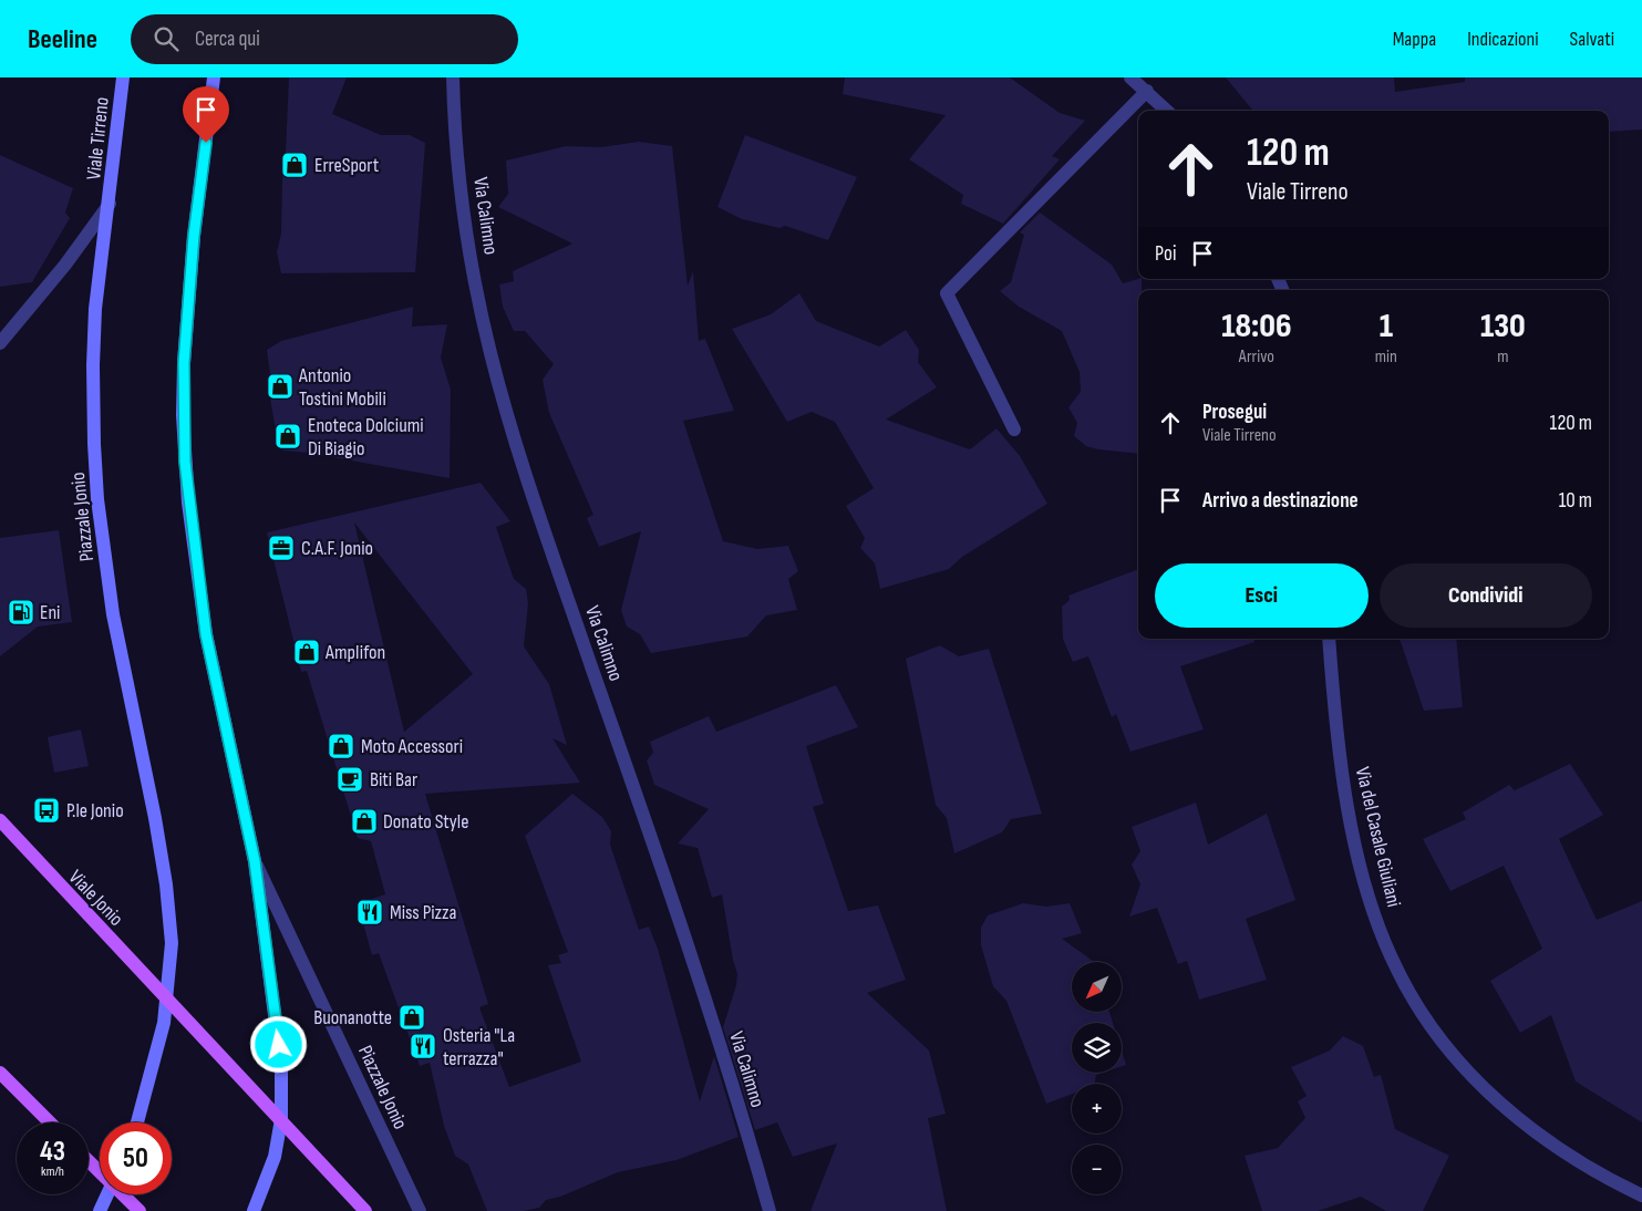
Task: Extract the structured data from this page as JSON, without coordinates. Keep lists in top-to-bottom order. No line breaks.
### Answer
{"streets":{"main road":["Viale Tirreno","Piazzale Jonio","Viale Jonio"],"street":["Via Calimno","Via del Casale Giuliani"]},"crossings":[["Viale Tirreno","Piazzale Jonio"],["Piazzale Jonio","Viale Jonio"]],"places":{"shop":["ErreSport","Antonio Tostini Mobili","Enoteca Dolciumi Di Biagio","Amplifon","Moto Accessori","Donato Style","Buonanotte"],"office":["C.A.F. Jonio"],"fuel station":["Eni"],"cafe":["Biti Bar"],"bus stop":["P.le Jonio"],"restaurant":["Miss Pizza","Osteria \"La terrazza\""]},"north":"bottom left","page":{"header":"Beeline","search":"Cerca qui","nav":["Mappa","Indicazioni","Salvati"],"turn":["120 m","Viale Tirreno"],"then":"Poi","eta":["18:06","Arrivo","1","min","130","m"],"list":[{"name":"Prosegui","note":"Viale Tirreno","value":"120 m"},{"name":"Arrivo a destinazione","value":"10 m"}],"buttons":["Esci","Condividi"],"map_buttons":["+","−"],"speed":"43 km/h","limit":"50"}}
